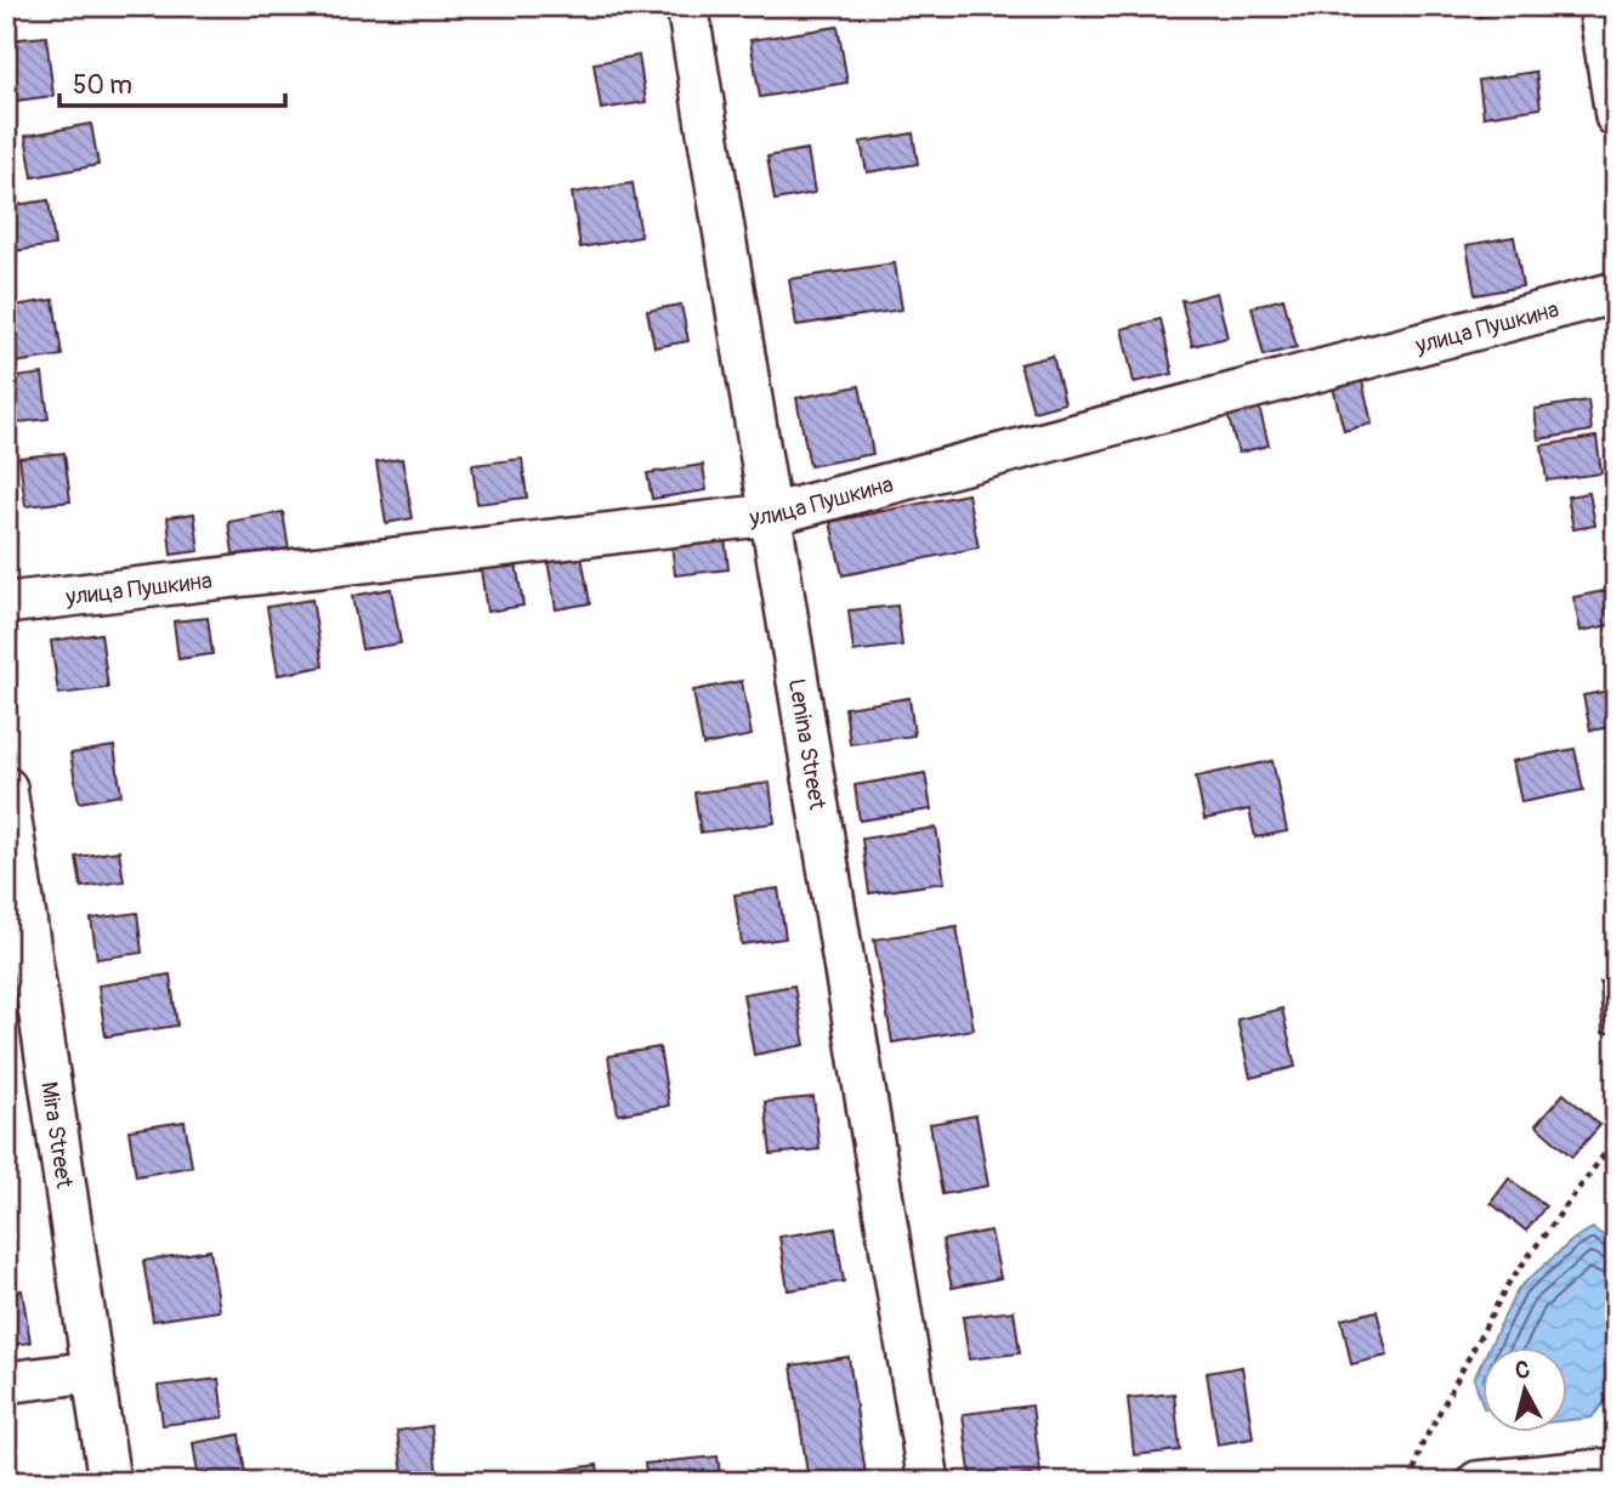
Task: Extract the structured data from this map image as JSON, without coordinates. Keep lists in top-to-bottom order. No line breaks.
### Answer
{"streets":{"street":["улица Пушкина","Lenina Street","Mira Street"]},"crossings":[["улица Пушкина","Lenina Street"]],"scale_bar":"50 m","north":"top"}
